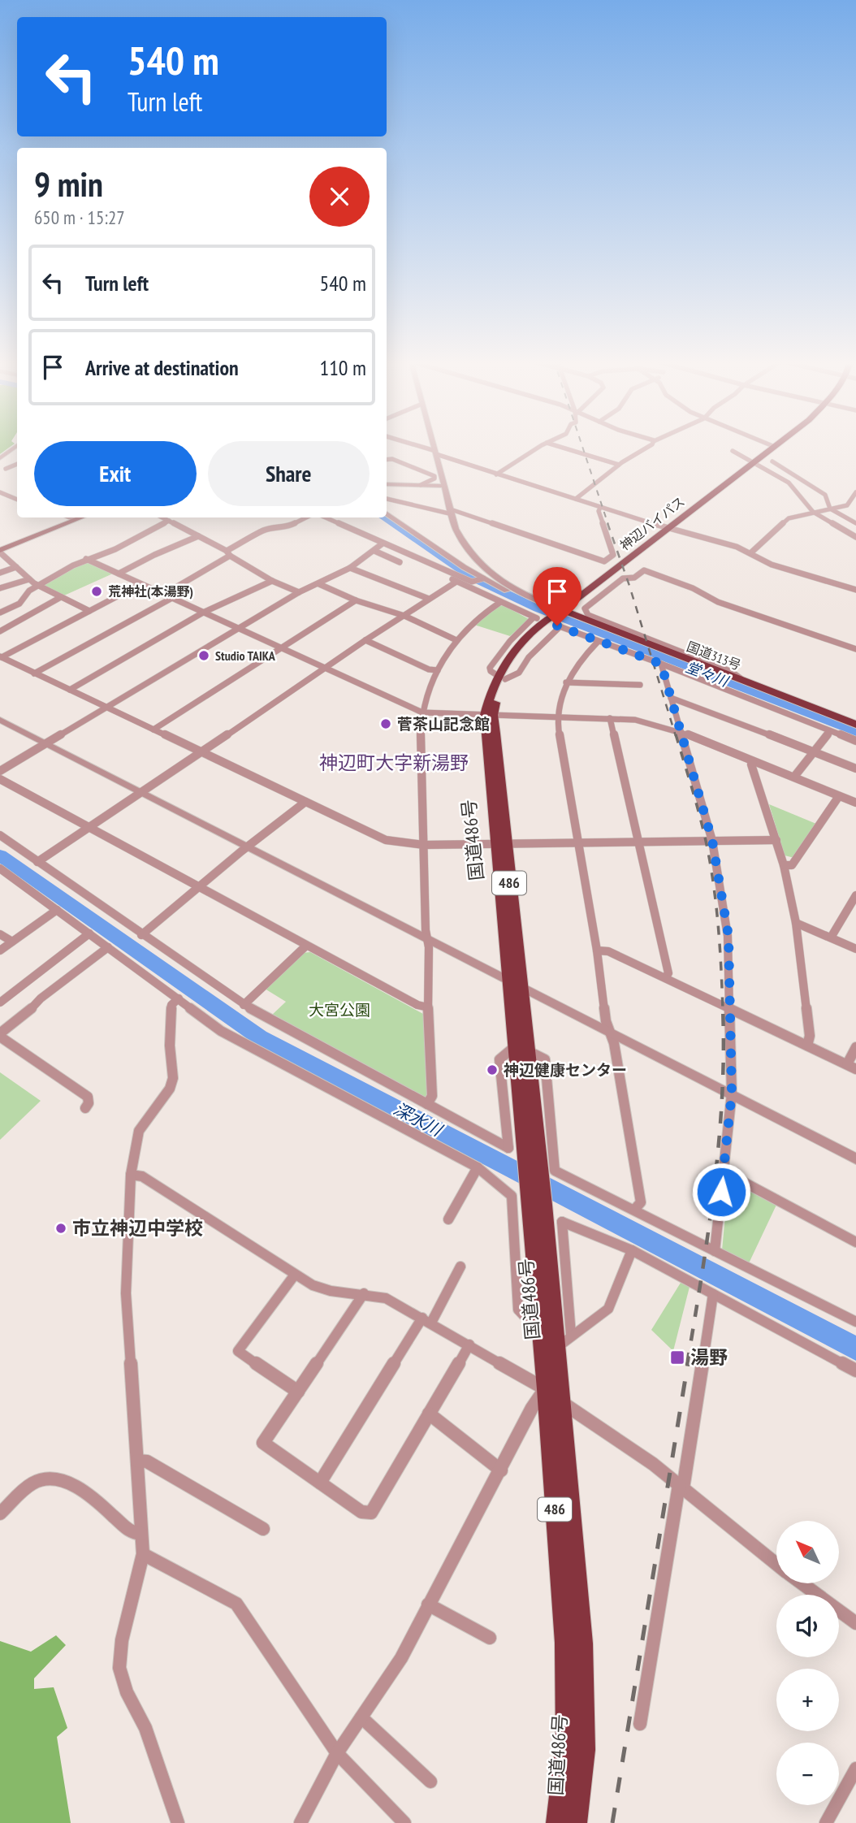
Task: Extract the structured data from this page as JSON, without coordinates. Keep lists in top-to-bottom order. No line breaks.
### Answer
{"streets":{"highway":["神辺バイパス","国道313号","国道486号","486"]},"crossings":[["神辺バイパス","国道313号"],["神辺バイパス","国道486号"],["国道313号","国道486号"]],"districts":["神辺町大字新湯野"],"water":["堂々川","深水川"],"parks":["大宮公園"],"places":{"other":["荒神社(本湯野)","Studio TAIKA","菅茶山記念館","神辺健康センター","市立神辺中学校"],"transit":["湯野"]},"north":"top left","page":{"turn":["540 m","Turn left"],"heading":["9 min","650 m · 15:27"],"list":[{"name":"Turn left","value":"540 m"},{"name":"Arrive at destination","value":"110 m"}],"buttons":["Exit","Share"],"map_buttons":["+","−"]}}
